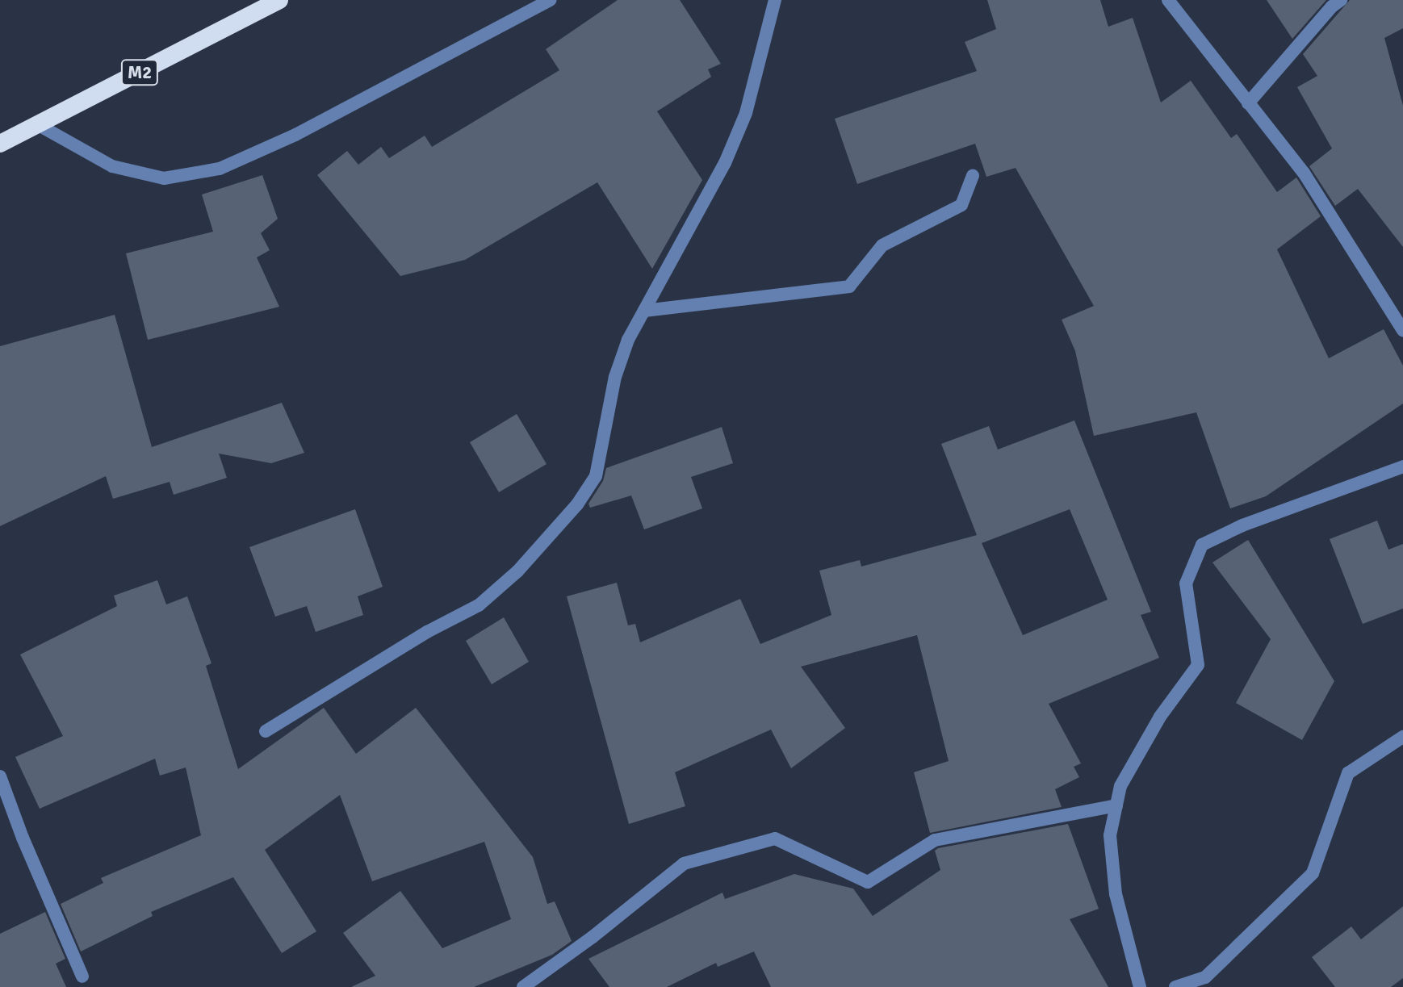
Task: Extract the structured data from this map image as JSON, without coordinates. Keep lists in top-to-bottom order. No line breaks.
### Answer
{"streets":{"highway":["M2"]}}
